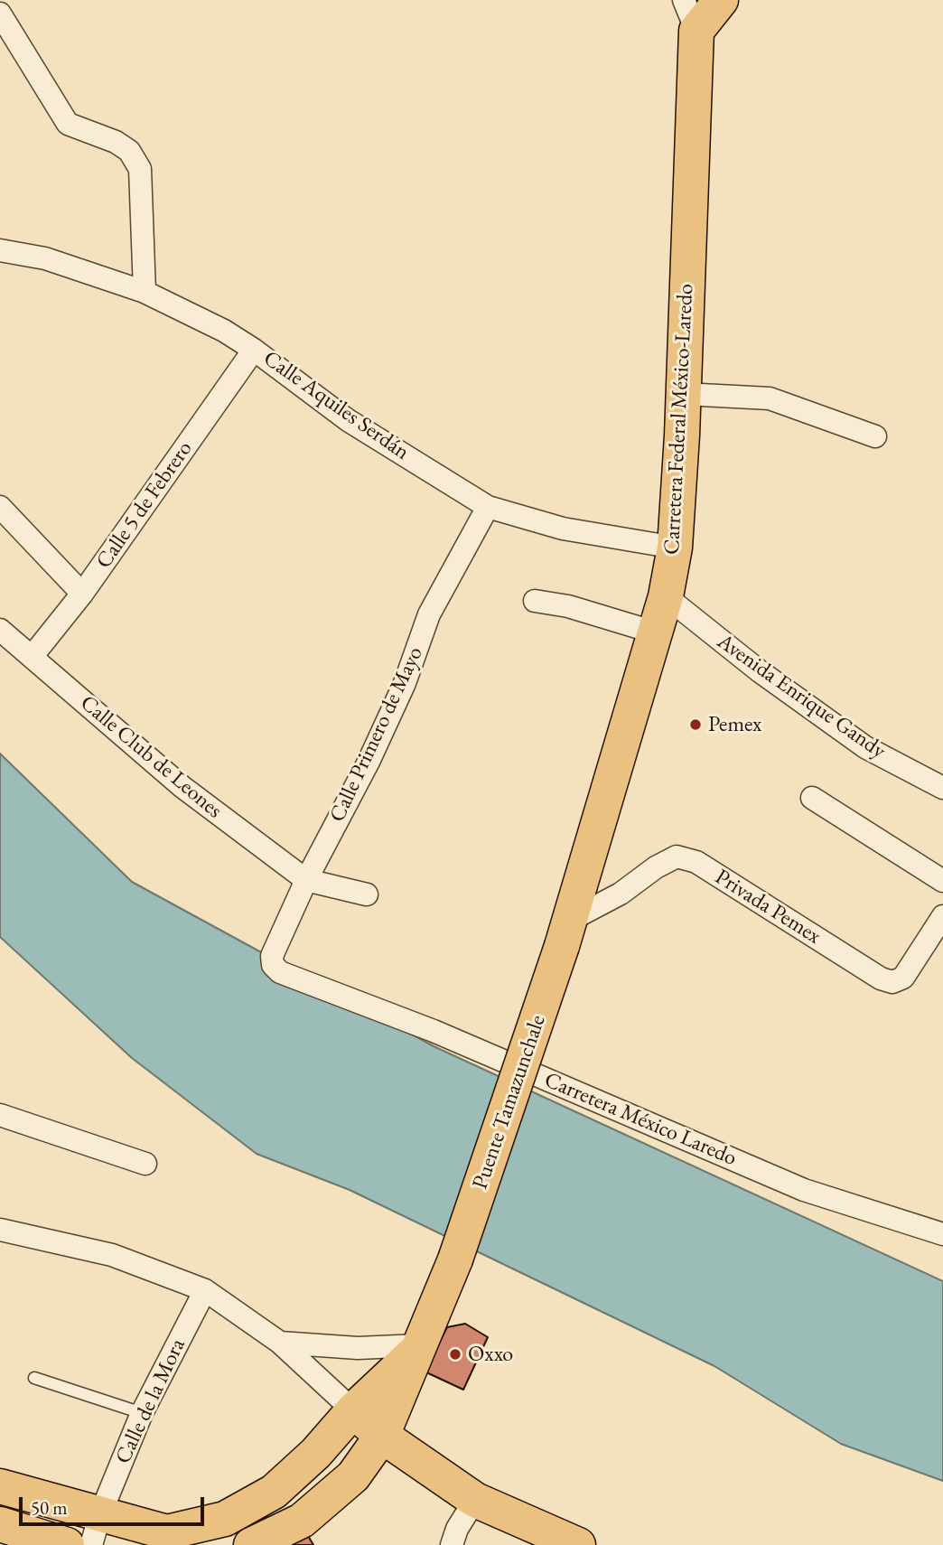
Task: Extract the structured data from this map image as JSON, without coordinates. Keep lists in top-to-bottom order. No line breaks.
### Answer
{"streets":{"main road":["Carretera Federal México-Laredo","Puente Tamazunchale"],"street":["Calle Aquiles Serdán","Calle 5 de Febrero","Avenida Enrique Gandy","Calle Primero de Mayo","Calle Club de Leones","Privada Pemex","Carretera México Laredo","Calle de la Mora"]},"crossings":[["Calle Aquiles Serdán","Carretera Federal México-Laredo"],["Calle Aquiles Serdán","Calle 5 de Febrero"],["Calle Aquiles Serdán","Calle Primero de Mayo"],["Carretera Federal México-Laredo","Avenida Enrique Gandy"],["Carretera Federal México-Laredo","Privada Pemex"],["Carretera Federal México-Laredo","Puente Tamazunchale"],["Calle 5 de Febrero","Calle Club de Leones"],["Calle Primero de Mayo","Calle Club de Leones"],["Calle Primero de Mayo","Carretera México Laredo"],["Privada Pemex","Puente Tamazunchale"]],"places":["Pemex","Oxxo"],"scale_bar":"50 m"}
